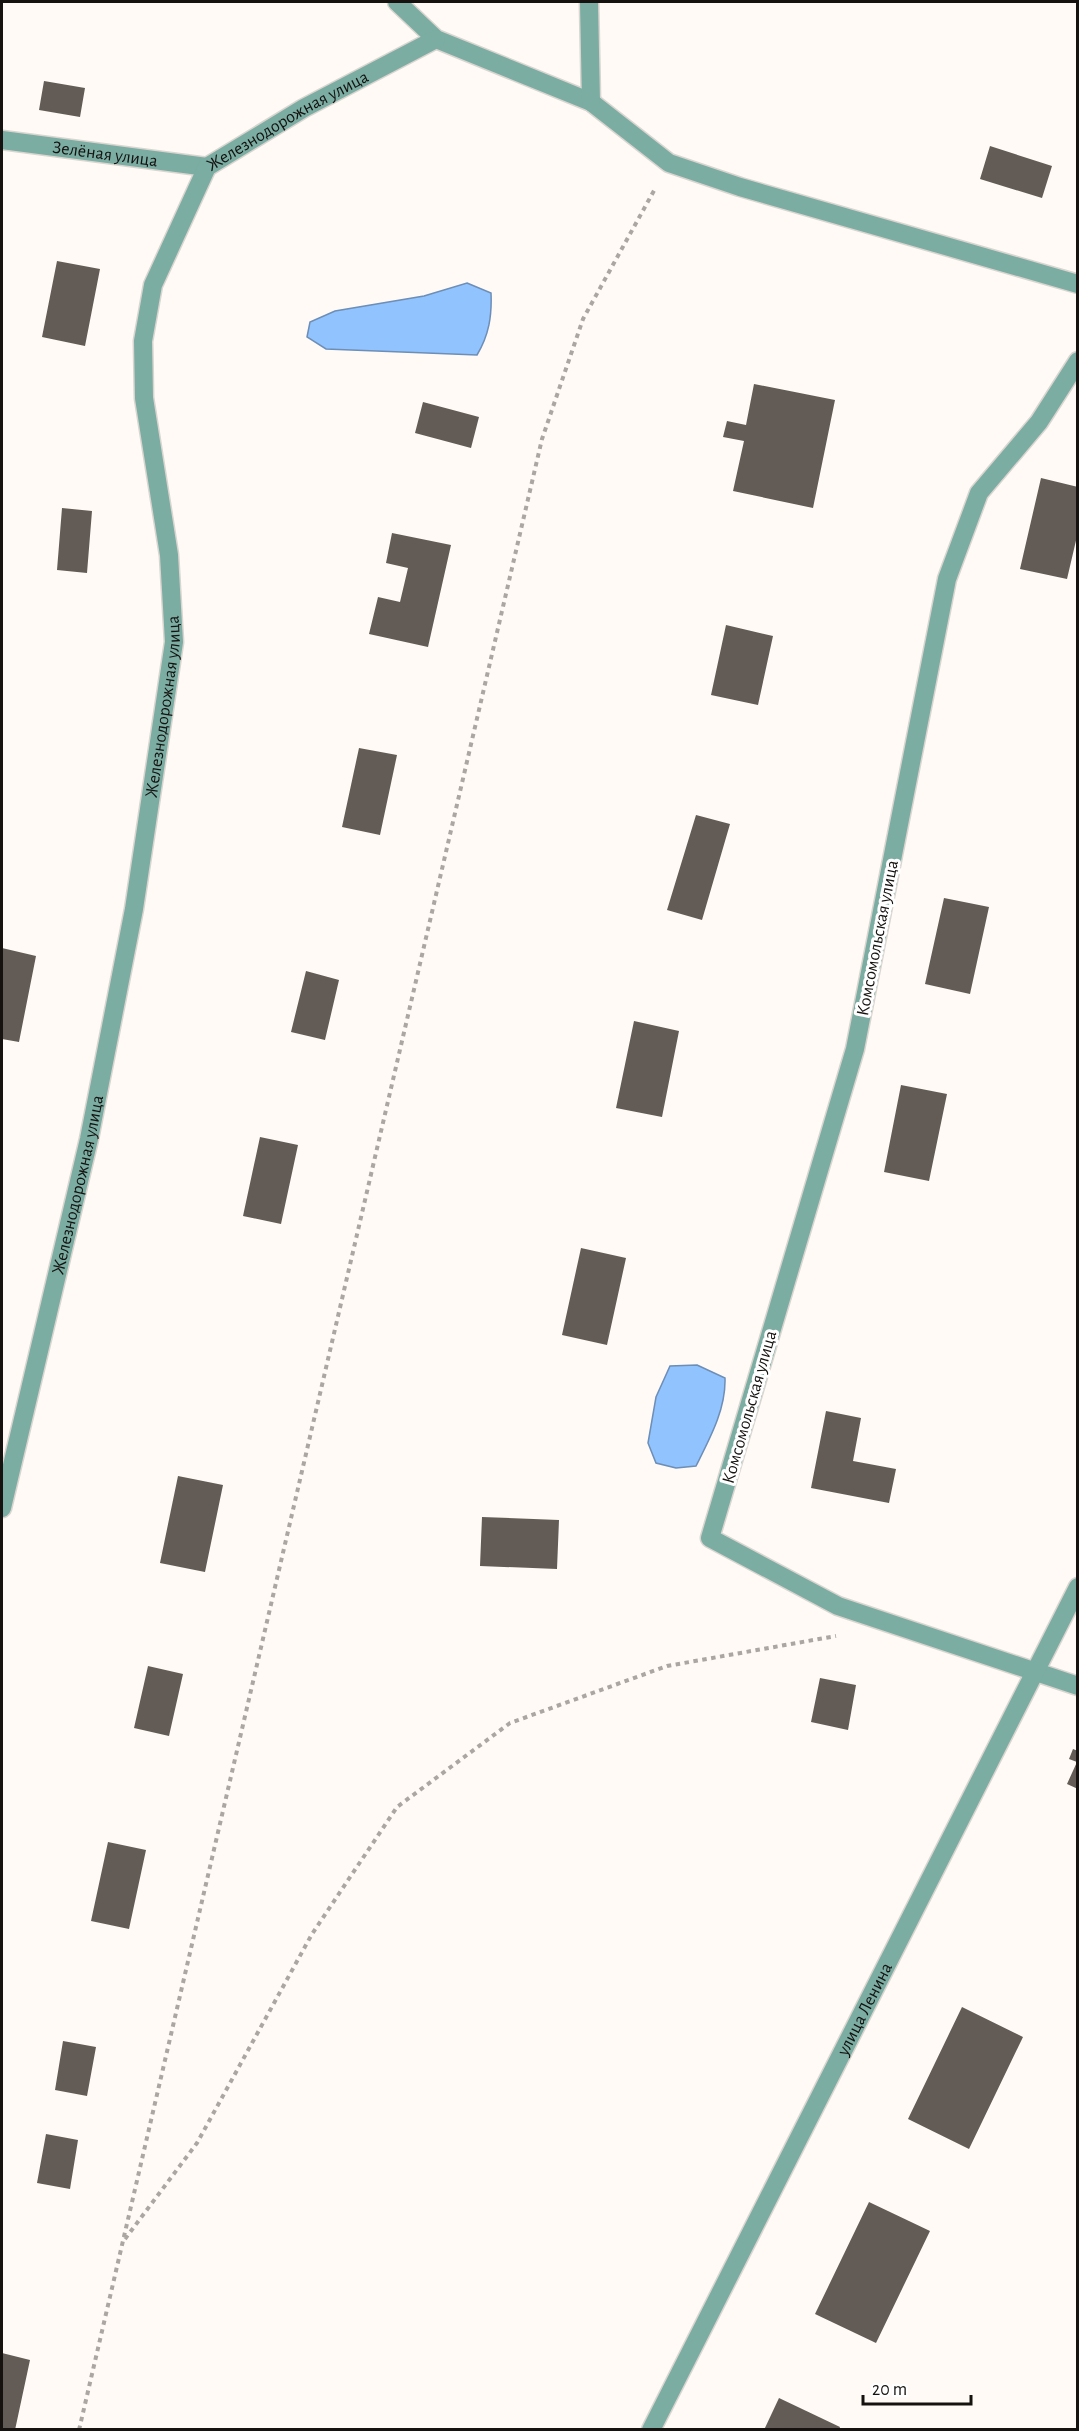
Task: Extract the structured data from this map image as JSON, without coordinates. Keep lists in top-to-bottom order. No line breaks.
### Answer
{"streets":{"street":["Железнодорожная улица","Зелёная улица","Комсомольская улица","улица Ленина"]},"crossings":[["Железнодорожная улица","Зелёная улица"],["Комсомольская улица","улица Ленина"]],"scale_bar":"20 m"}
